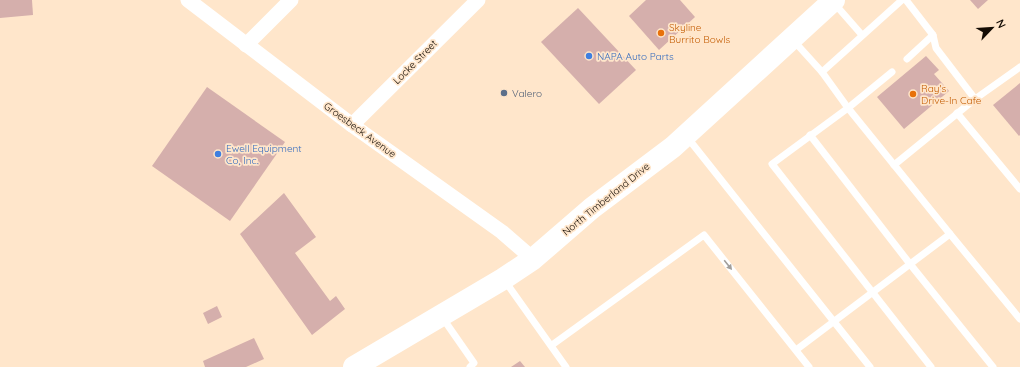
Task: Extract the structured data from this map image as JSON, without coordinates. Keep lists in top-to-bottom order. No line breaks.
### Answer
{"streets":{"main road":["North Timberland Drive"],"street":["Locke Street","Groesbeck Avenue"]},"crossings":[["Locke Street","Groesbeck Avenue"],["Groesbeck Avenue","North Timberland Drive"]],"places":["Skyline Burrito Bowls","NAPA Auto Parts","Valero","Ray's Drive-In Cafe","Ewell Equipment Co, Inc."],"north":"top right"}
